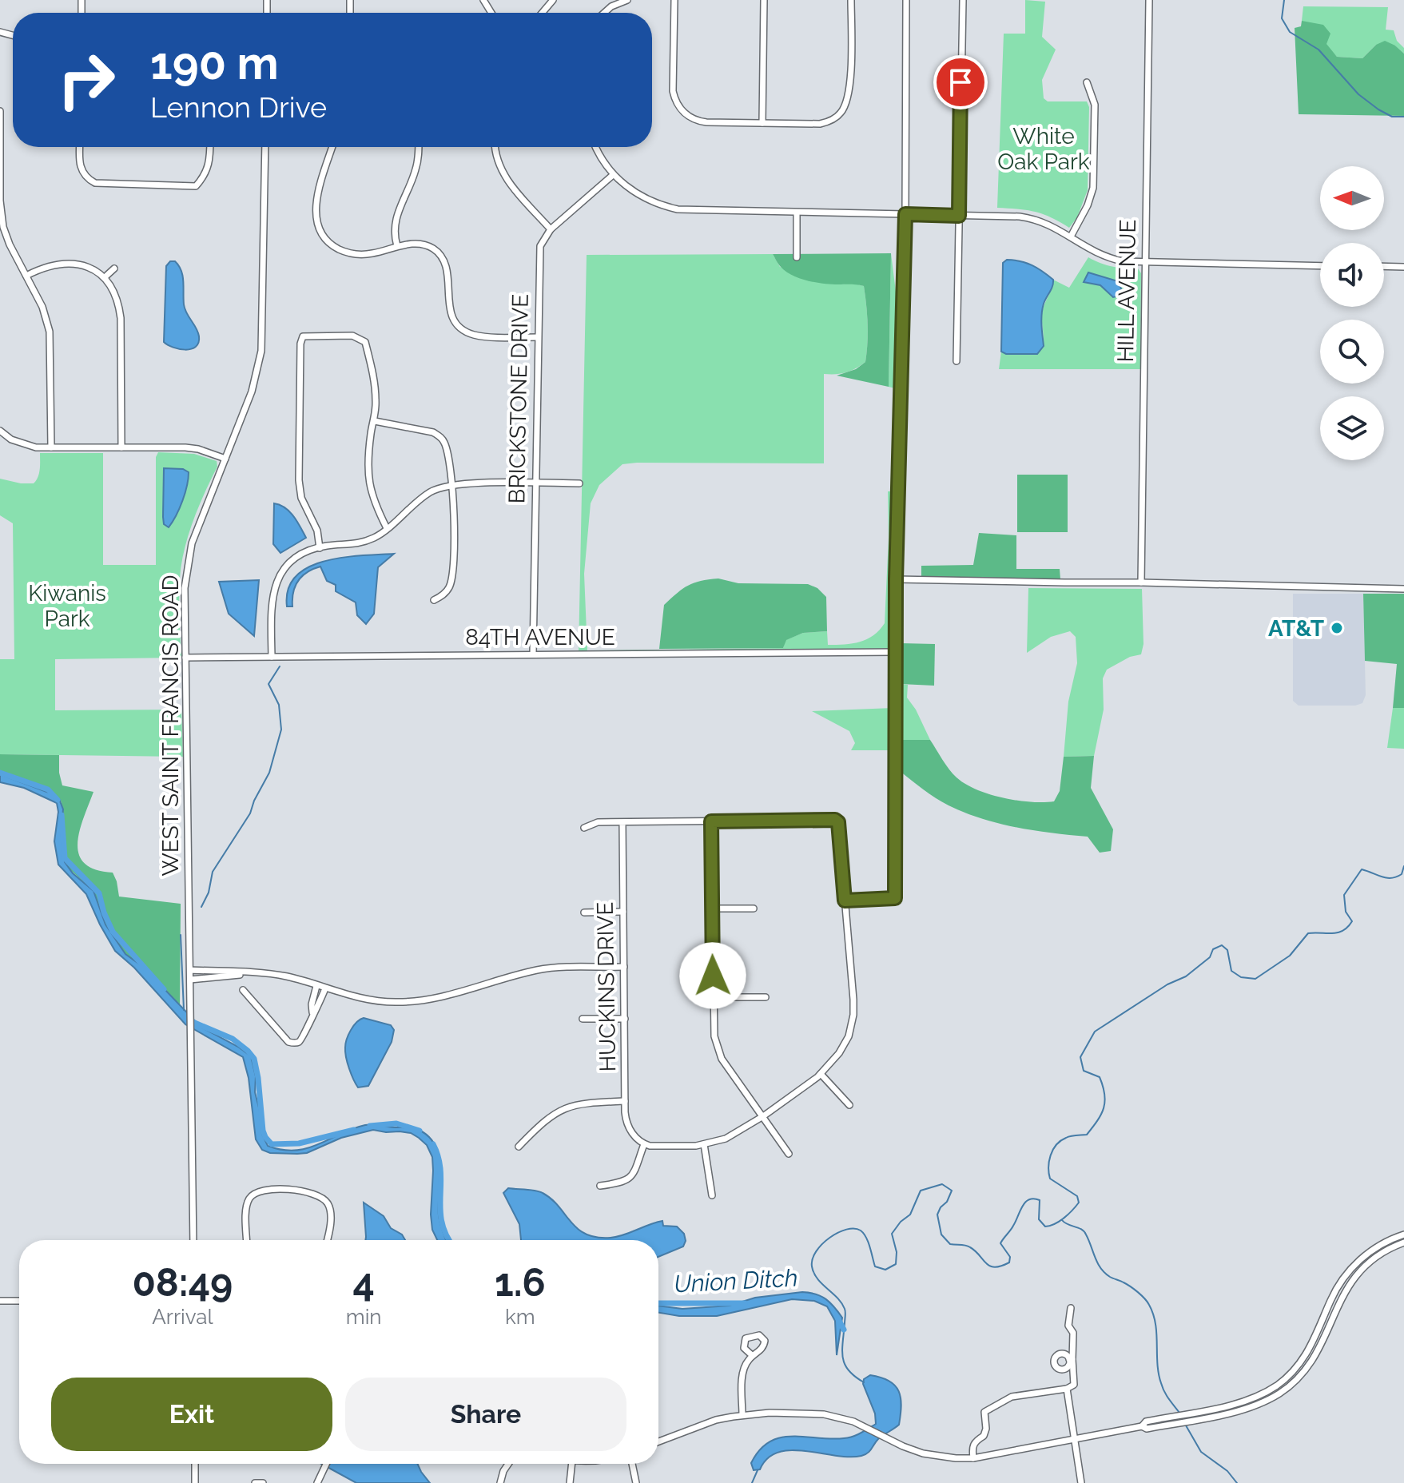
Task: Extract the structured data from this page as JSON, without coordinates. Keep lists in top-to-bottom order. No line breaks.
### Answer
{"streets":{"street":["HILL AVENUE","BRICKSTONE DRIVE","84TH AVENUE","WEST SAINT FRANCIS ROAD","HUCKINS DRIVE"]},"crossings":[["BRICKSTONE DRIVE","84TH AVENUE"],["84TH AVENUE","WEST SAINT FRANCIS ROAD"]],"water":["Union Ditch"],"parks":["White Oak Park","Kiwanis Park"],"places":["AT&T"],"north":"left","page":{"turn":["190 m","Lennon Drive"],"eta":["08:49","Arrival","4","min","1.6","km"],"buttons":["Exit","Share"]}}
